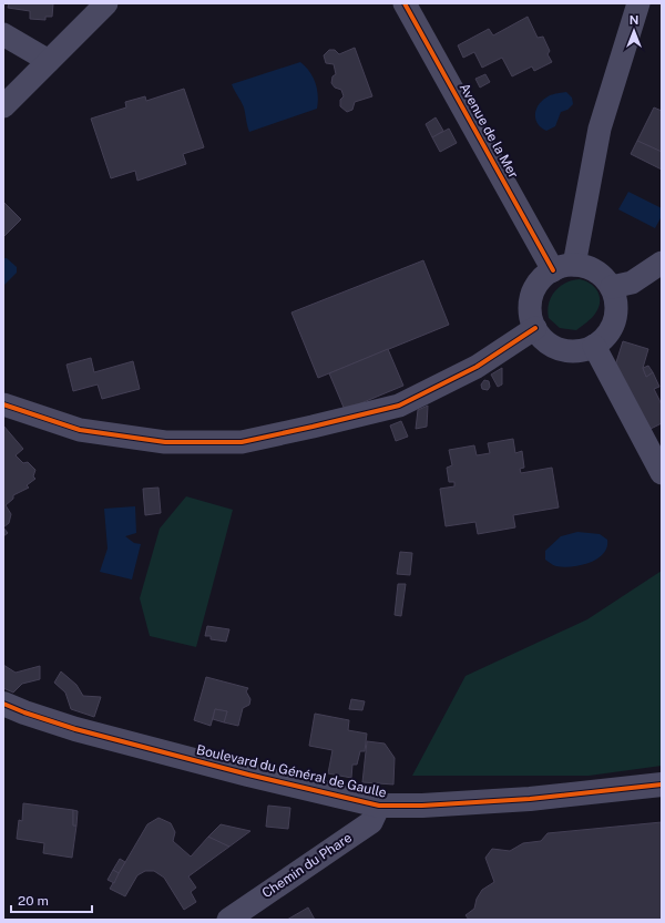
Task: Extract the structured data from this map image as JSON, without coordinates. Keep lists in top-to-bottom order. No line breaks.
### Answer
{"streets":{"street":["Avenue de la Mer","Boulevard du Général de Gaulle","Chemin du Phare"]},"crossings":[["Boulevard du Général de Gaulle","Chemin du Phare"]],"scale_bar":"20 m","north":"top"}
